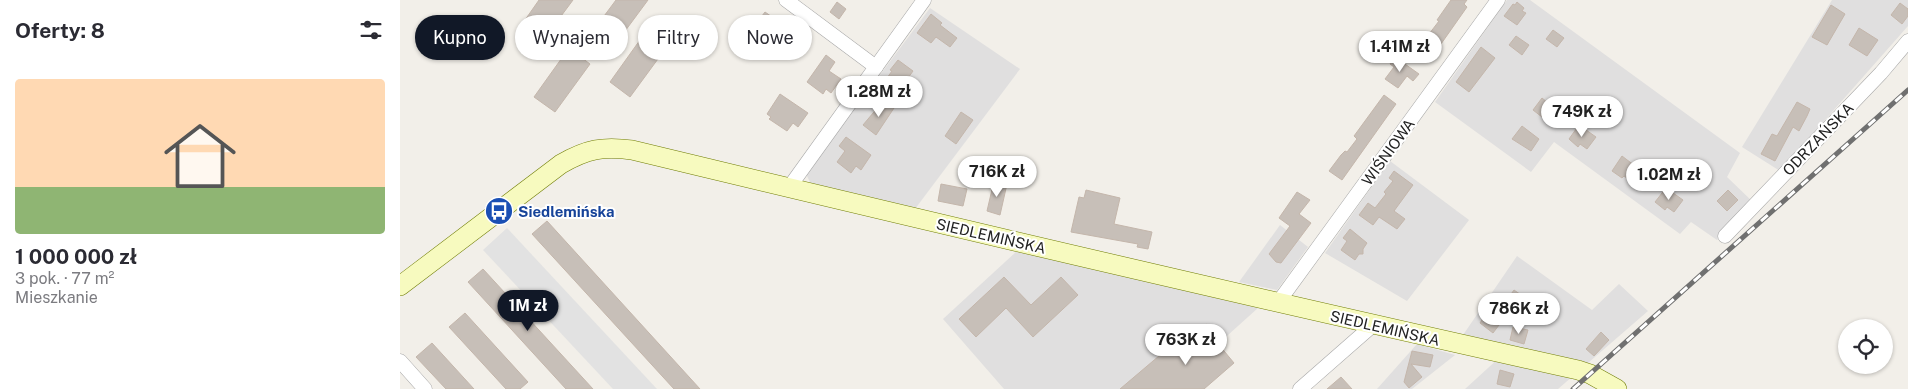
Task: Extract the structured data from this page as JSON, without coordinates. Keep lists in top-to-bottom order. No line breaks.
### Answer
{"streets":{"street":["ODRZAŃSKA","WIŚNIOWA","SIEDLEMIŃSKA"]},"crossings":[["WIŚNIOWA","SIEDLEMIŃSKA"]],"places":{"bus stop":["Siedlemińska"]},"page":{"heading":"Oferty: 8","chip":["Kupno","Wynajem","Filtry","Nowe"],"price":["1.41M zł","1.28M zł","749K zł","716K zł","1.02M zł","1M zł","786K zł","763K zł"],"list":[{"name":"1 000 000 zł","note":"3 pok. · 77 m² · Mieszkanie"}]}}
